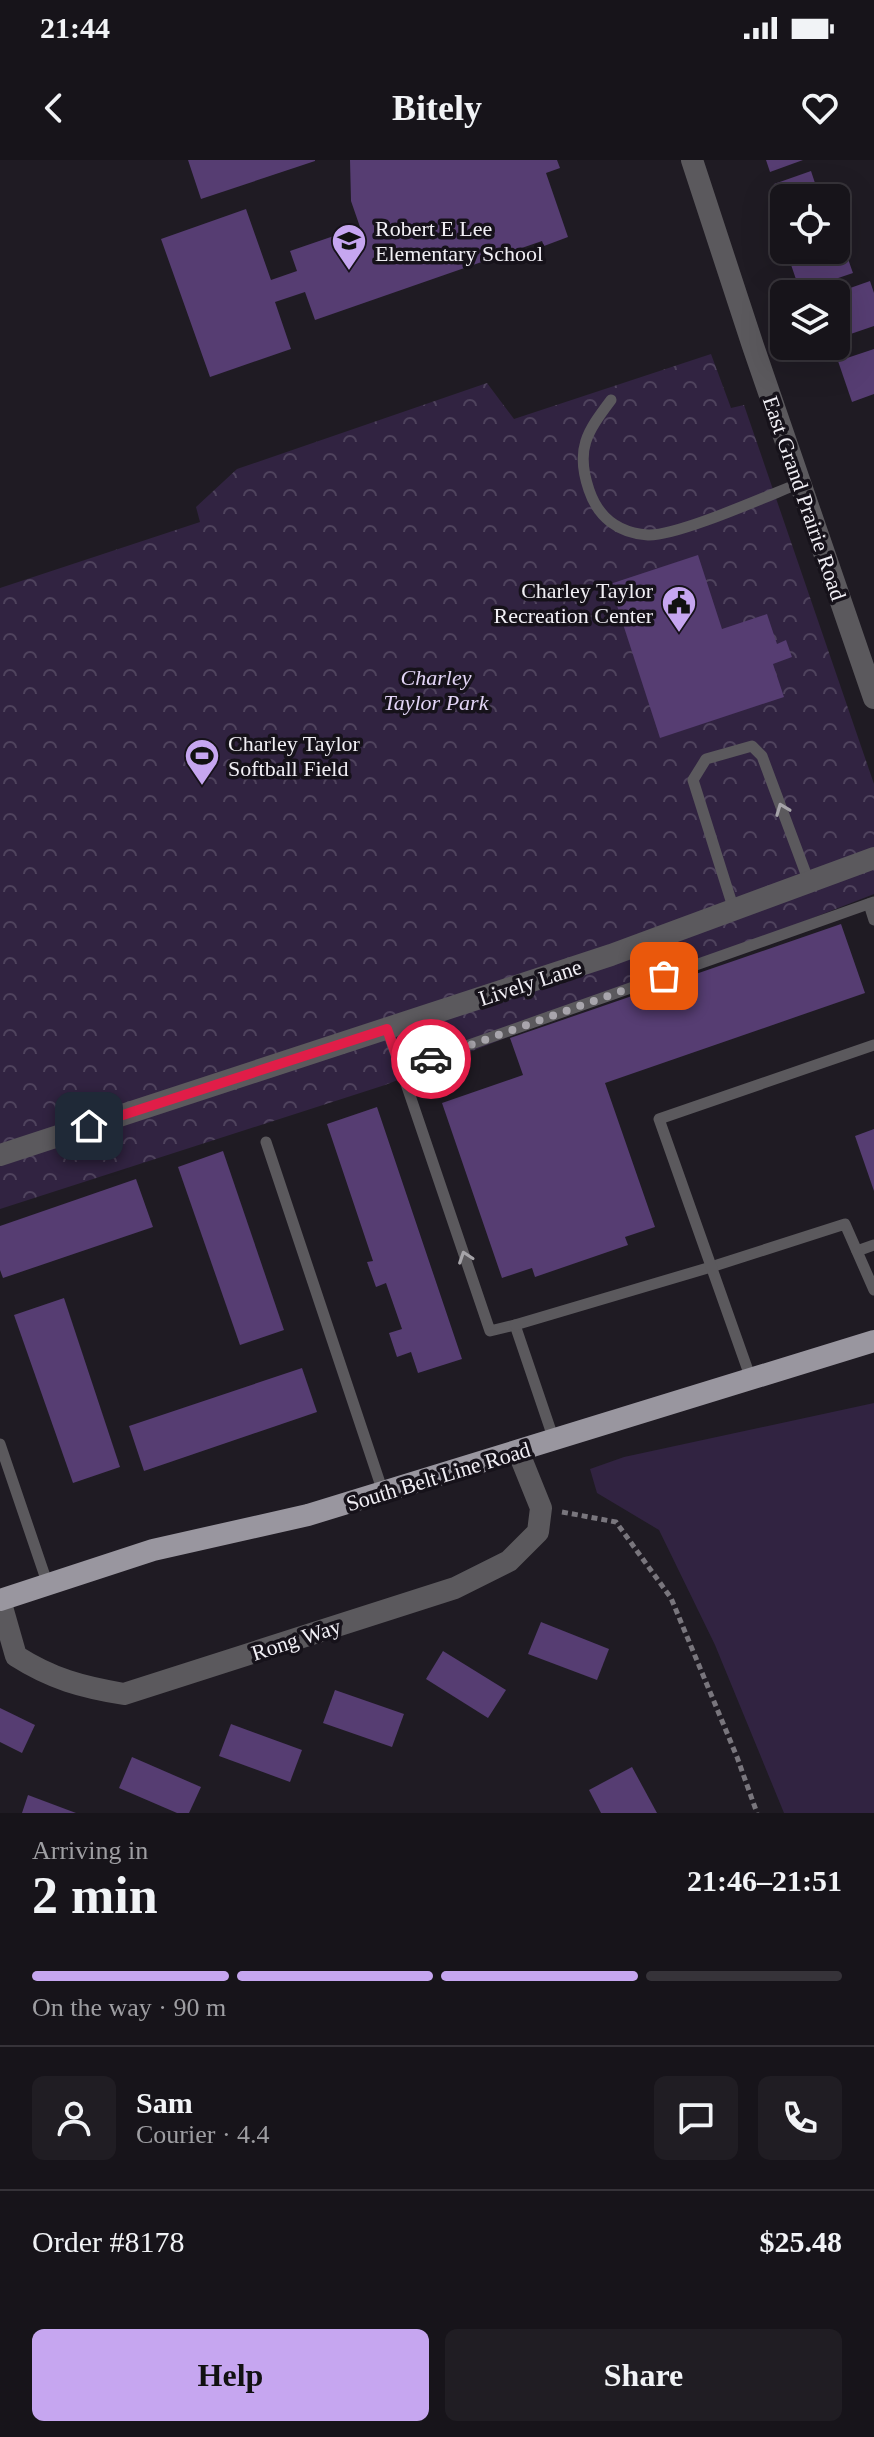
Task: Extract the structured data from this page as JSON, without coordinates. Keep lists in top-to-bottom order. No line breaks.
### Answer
{"streets":{"main road":["South Belt Line Road"],"street":["East Grand Prairie Road","Lively Lane","Rong Way"]},"crossings":[["South Belt Line Road","Rong Way"]],"parks":["Charley Taylor Park"],"places":{"school or university":["Robert E Lee Elementary School"],"public building":["Charley Taylor Recreation Center"],"sports":["Charley Taylor Softball Field"]},"page":{"status":"21:44","header":"Bitely","heading":["2 min","Arriving in","21:46–21:51"],"panel":["Sam","Courier · 4.4","Order #8178","$25.48"],"bar":"On the way · 90 m","buttons":["Help","Share"]}}
